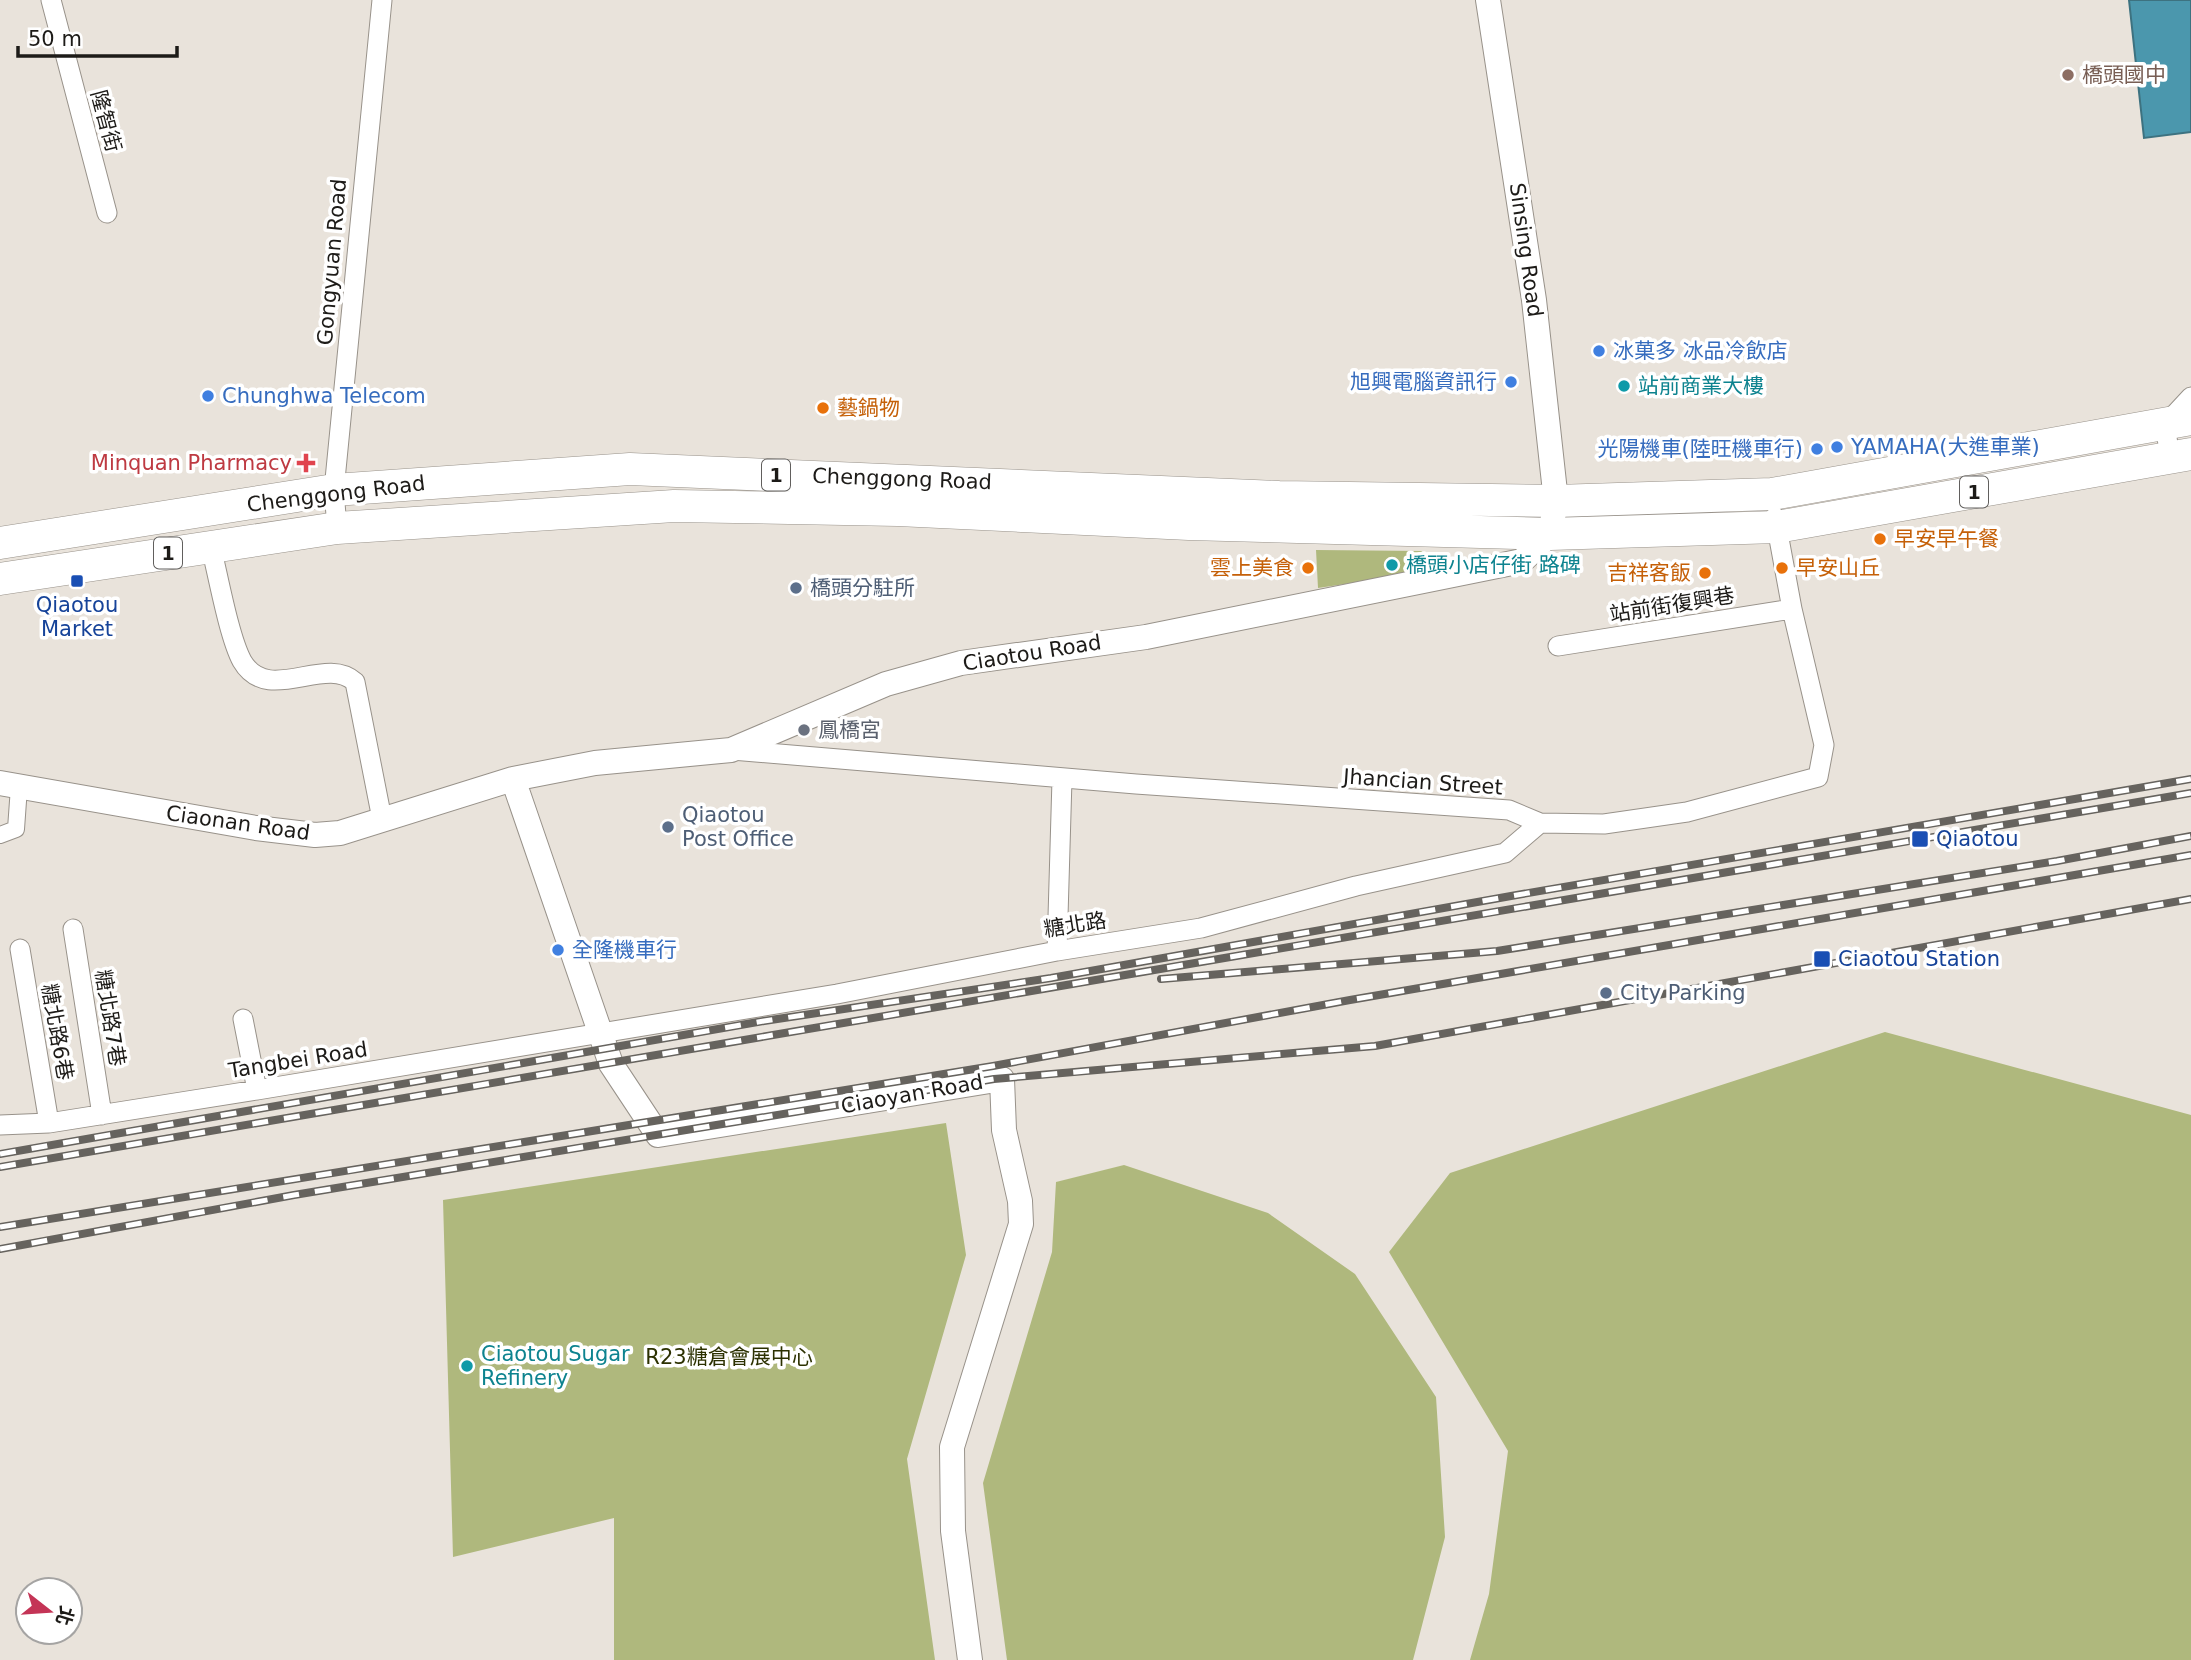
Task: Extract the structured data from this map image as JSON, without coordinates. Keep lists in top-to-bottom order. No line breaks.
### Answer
{"streets":{"main road":["1","Chenggong Road"],"street":["隆智街","Sinsing Road","Gongyuan Road","站前街復興巷","Ciaotou Road","Jhancian Street","Ciaonan Road","糖北路","糖北路7巷","糖北路6巷","Tangbei Road","Ciaoyan Road"]},"crossings":[["Sinsing Road","1"],["Sinsing Road","Chenggong Road"],["Sinsing Road","Ciaotou Road"],["Gongyuan Road","Chenggong Road"],["1","Chenggong Road"],["1","Ciaotou Road"],["1","Jhancian Street"],["Chenggong Road","Ciaotou Road"],["站前街復興巷","Jhancian Street"],["Ciaotou Road","Jhancian Street"],["Ciaotou Road","Ciaonan Road"],["Ciaotou Road","Ciaoyan Road"],["Jhancian Street","糖北路"],["Ciaonan Road","Ciaoyan Road"],["糖北路","Tangbei Road"],["糖北路","Ciaoyan Road"],["糖北路7巷","Tangbei Road"],["糖北路6巷","Tangbei Road"],["Tangbei Road","Ciaoyan Road"]],"parks":["R23糖倉會展中心"],"places":{"other":["橋頭國中","冰菓多 冰品冷飲店","旭興電腦資訊行","站前商業大樓","Chunghwa Telecom","藝鍋物","YAMAHA(大進車業)","光陽機車(陸旺機車行)","早安早午餐","橋頭小店仔街 路碑","雲上美食","早安山丘","吉祥客飯","橋頭分駐所","鳳橋宮","Qiaotou Post Office","全隆機車行","City Parking","Ciaotou Sugar Refinery"],"health":["Minquan Pharmacy"],"transit":["Qiaotou Market","Qiaotou","Ciaotou Station"]},"scale_bar":"50 m","north":"right"}
